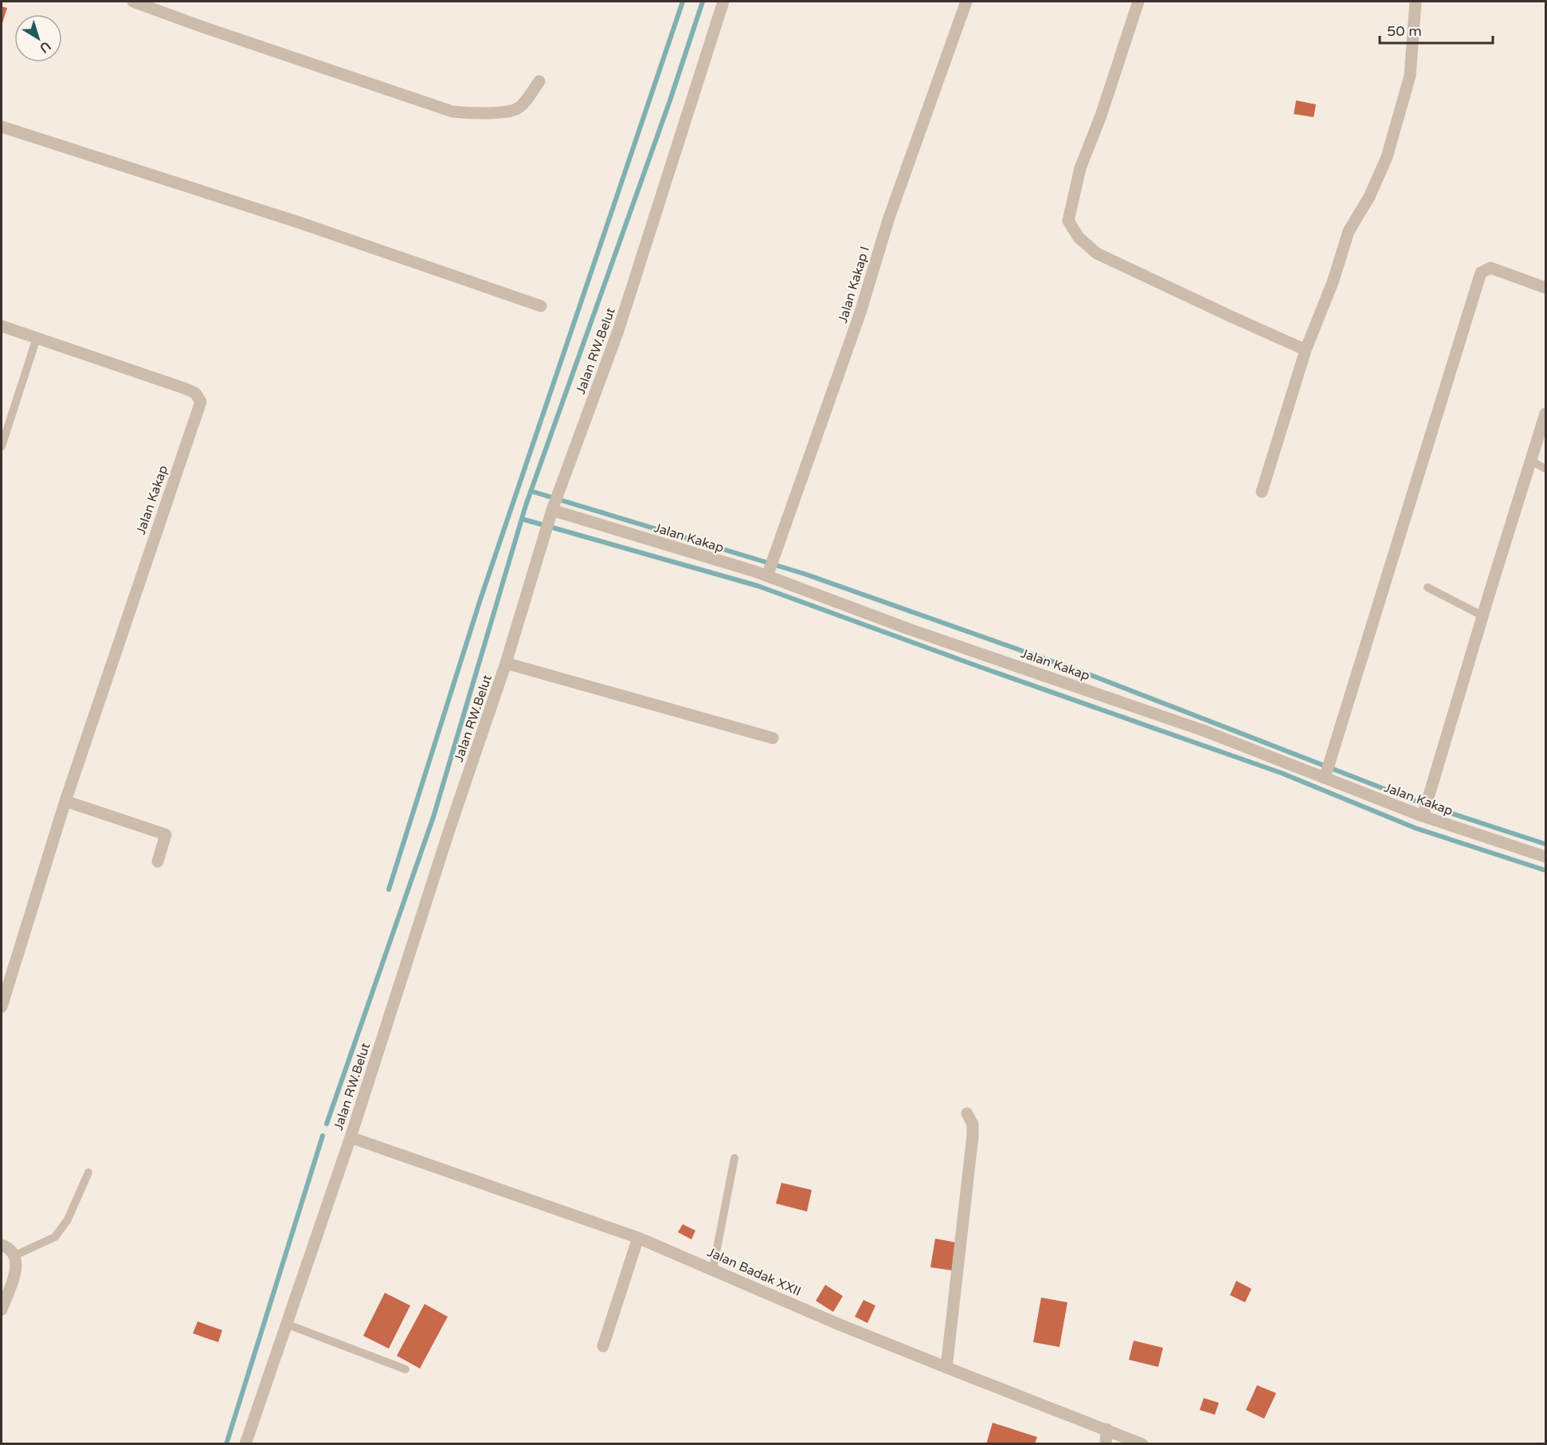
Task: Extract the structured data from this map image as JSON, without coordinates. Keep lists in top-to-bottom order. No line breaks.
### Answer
{"streets":{"street":["Jalan Kakap I","Jalan RW.Belut","Jalan Kakap","Jalan Badak XXII"]},"crossings":[["Jalan Kakap I","Jalan Kakap"],["Jalan RW.Belut","Jalan Kakap"],["Jalan RW.Belut","Jalan Badak XXII"]],"scale_bar":"50 m","north":"bottom right"}
